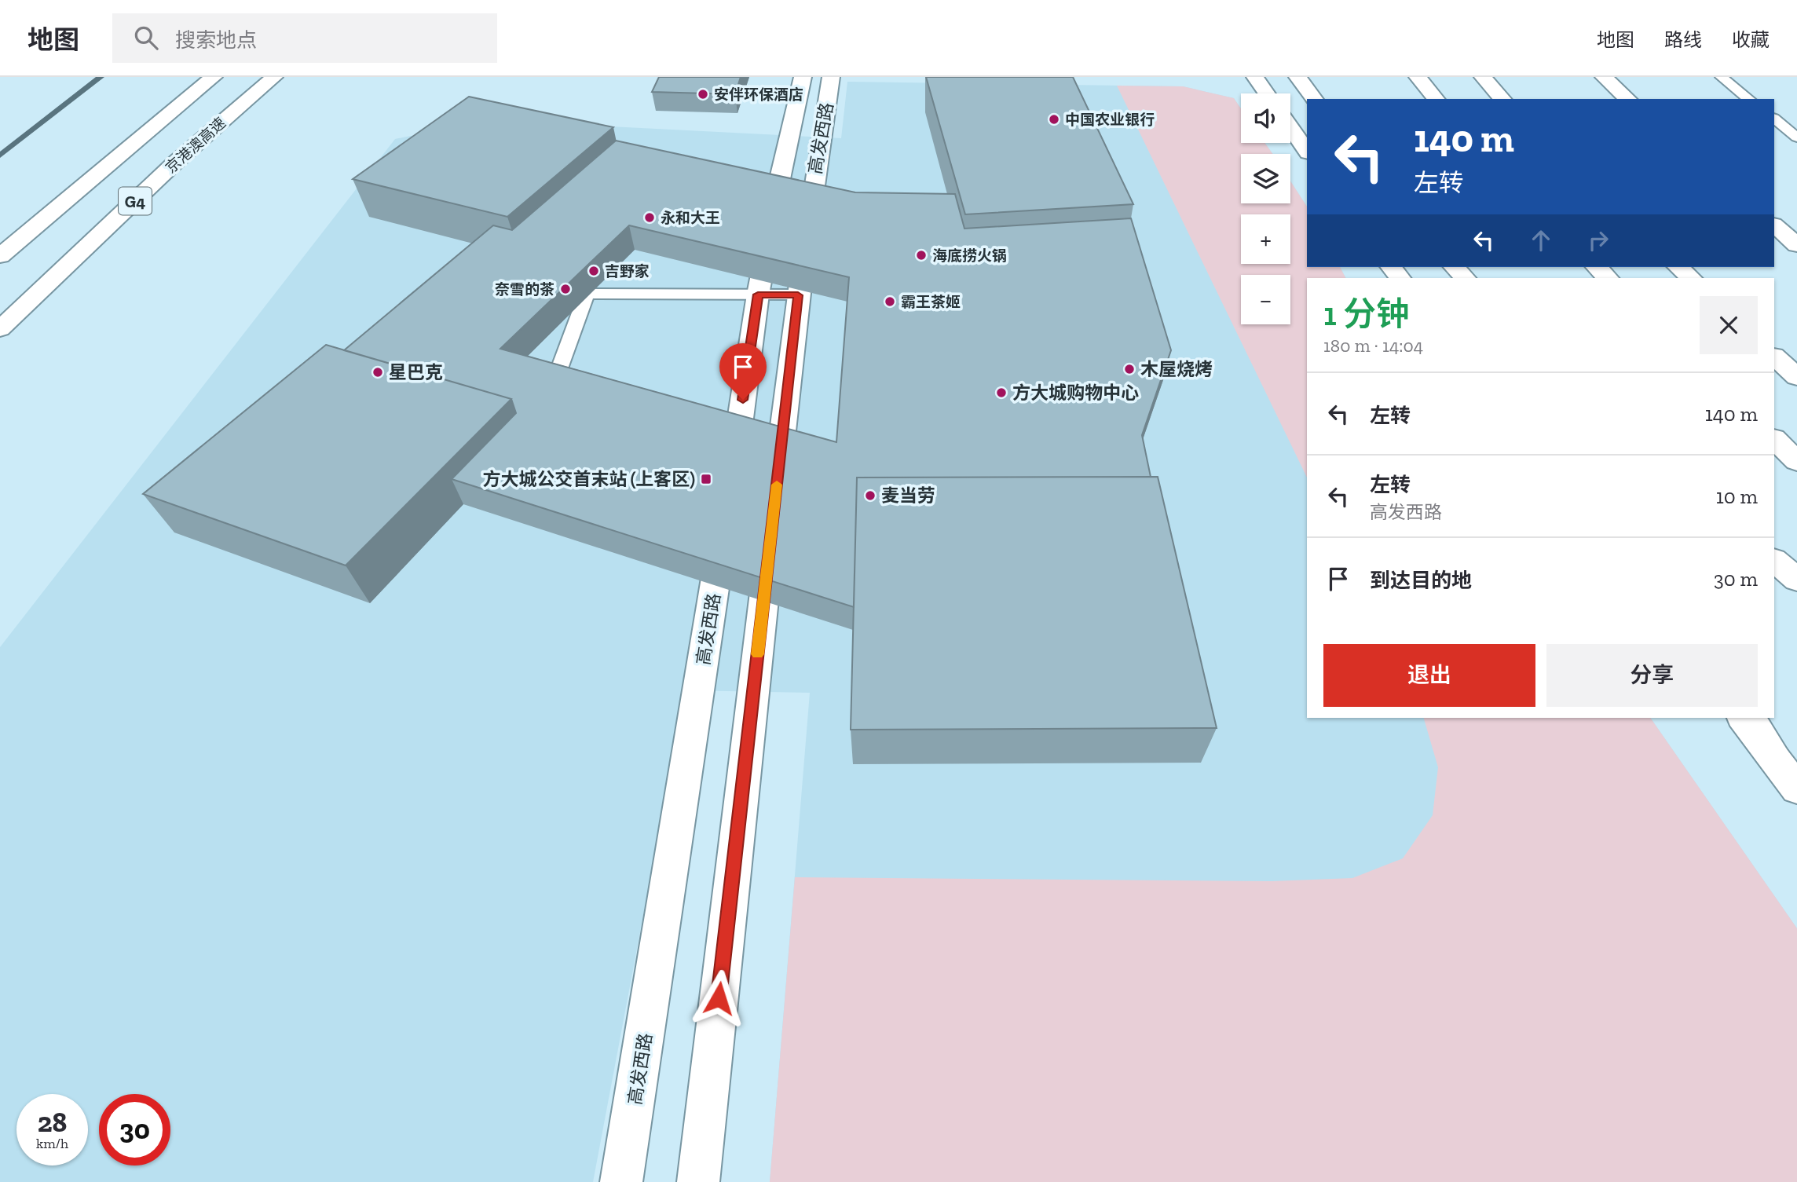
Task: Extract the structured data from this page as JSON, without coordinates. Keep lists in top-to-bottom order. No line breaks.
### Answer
{"streets":{"main road":["高发西路","京港澳高速","G4"]},"places":{"other":["安伴环保酒店","中国农业银行","永和大王","海底捞火锅","吉野家","奈雪的茶","霸王茶姬","木屋烧烤","星巴克","方大城购物中心","麦当劳"],"transit":["方大城公交首末站 (上客区)"]},"page":{"header":"地图","search":"搜索地点","nav":["地图","路线","收藏"],"map_buttons":["+","−"],"turn":["140 m","左转"],"heading":["1 分钟","180 m · 14:04"],"list":[{"name":"左转","value":"140 m"},{"name":"左转","note":"高发西路","value":"10 m"},{"name":"到达目的地","value":"30 m"}],"buttons":["退出","分享"],"speed":"28 km/h","limit":"30"}}
